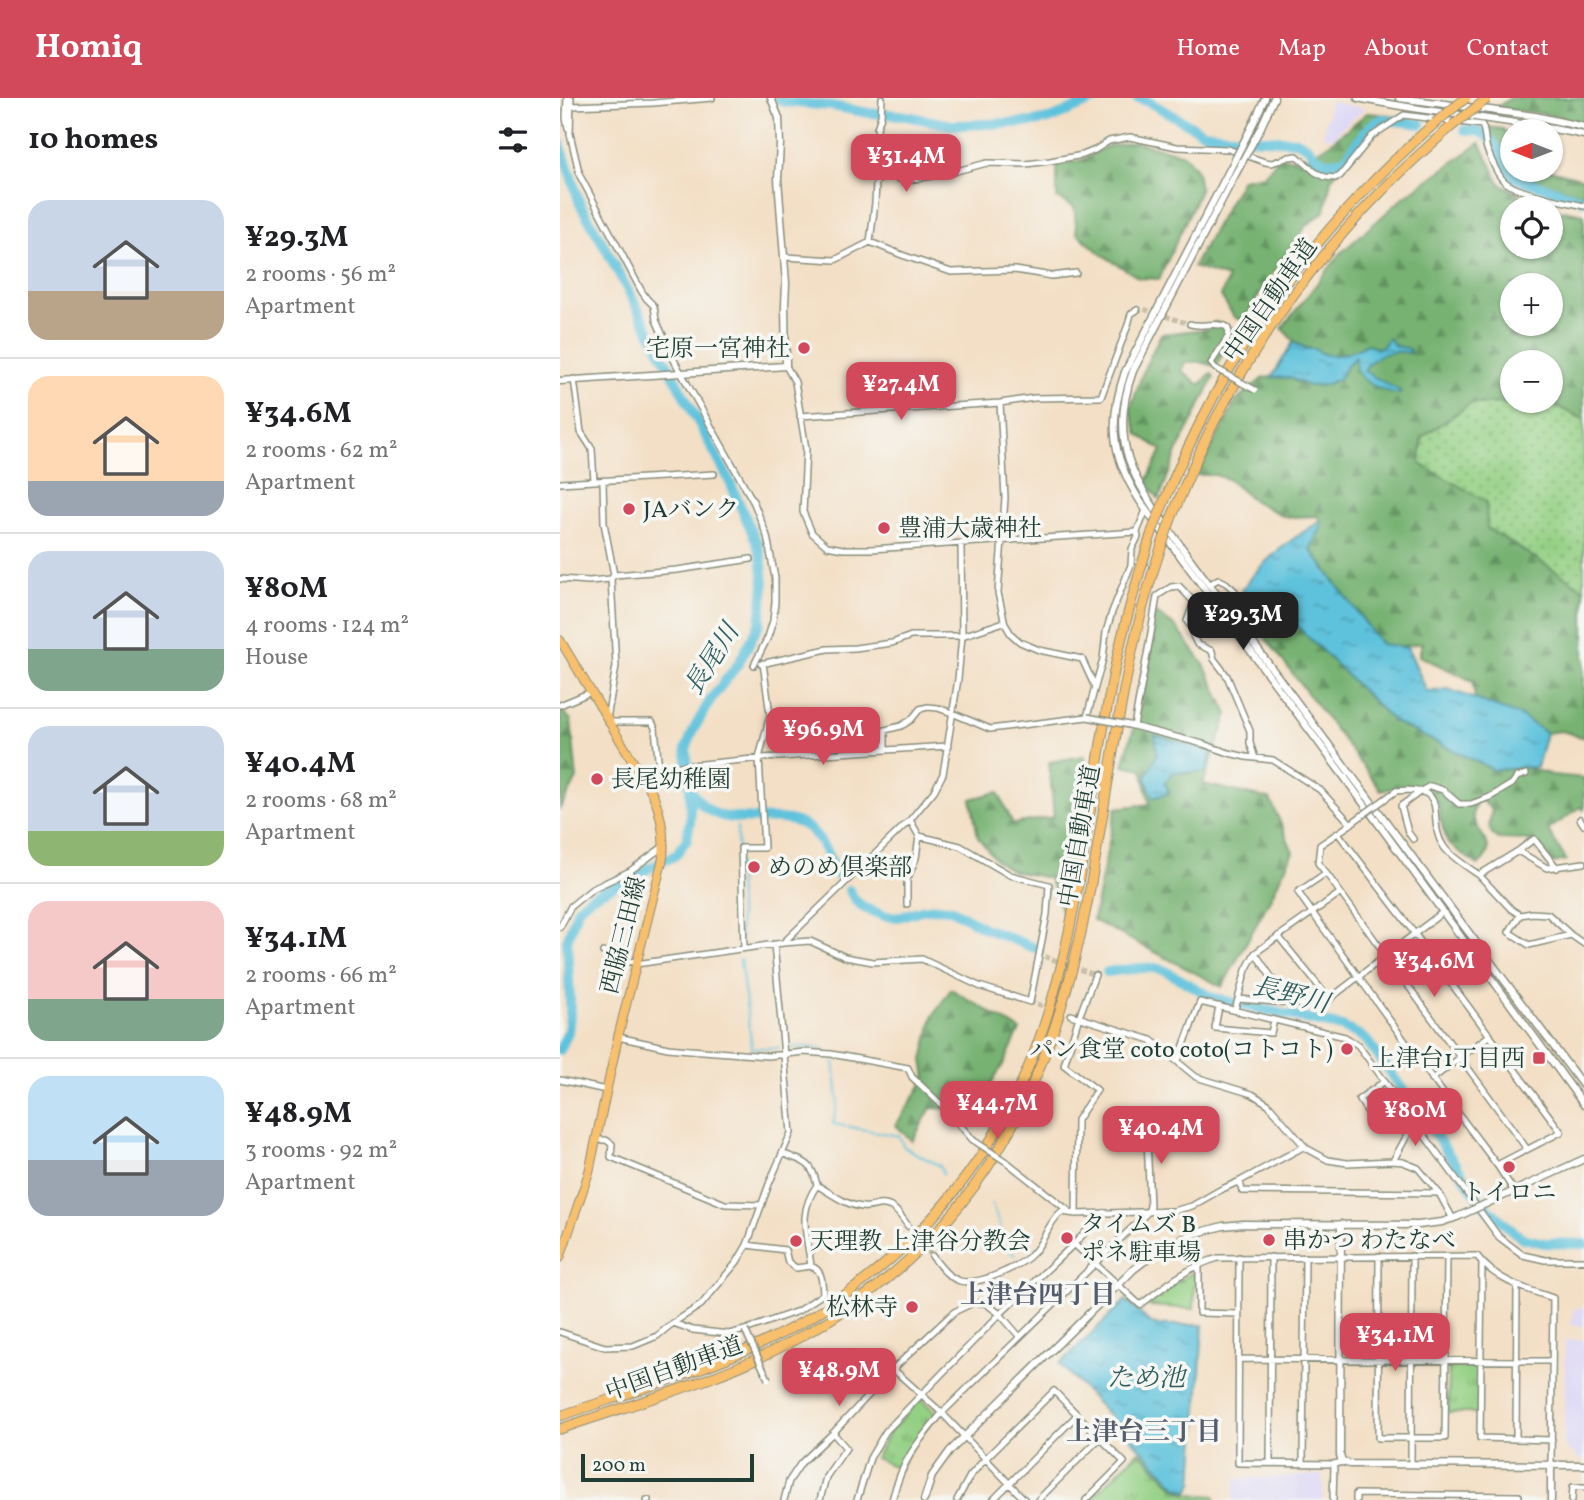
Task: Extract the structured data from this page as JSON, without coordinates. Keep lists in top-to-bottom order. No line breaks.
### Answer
{"streets":{"highway":["中国自動車道"],"main road":["西脇三田線"]},"districts":["上津台四丁目","上津台三丁目"],"water":["長尾川","長野川","ため池"],"places":{"other":["宅原一宮神社","JAバンク","豊浦大歳神社","長尾幼稚園","めのめ倶楽部","パン食堂 coto coto(コトコト)","トイロニ","タイムズ B ポネ駐車場","串かつ わたなべ","天理教 上津谷分教会","松林寺"],"transit":["上津台1丁目西"]},"scale_bar":"200 m","north":"left","page":{"header":"Homiq","nav":["Home","Map","About","Contact"],"heading":"10 homes","map_buttons":["+","−"],"price":["¥31.4M","¥27.4M","¥29.3M","¥96.9M","¥34.6M","¥44.7M","¥80M","¥40.4M","¥34.1M","¥48.9M"],"list":[{"name":"¥29.3M","note":"2 rooms · 56 m² · Apartment"},{"name":"¥34.6M","note":"2 rooms · 62 m² · Apartment"},{"name":"¥80M","note":"4 rooms · 124 m² · House"},{"name":"¥40.4M","note":"2 rooms · 68 m² · Apartment"},{"name":"¥34.1M","note":"2 rooms · 66 m² · Apartment"},{"name":"¥48.9M","note":"3 rooms · 92 m² · Apartment"}],"scale":"200 m"}}
